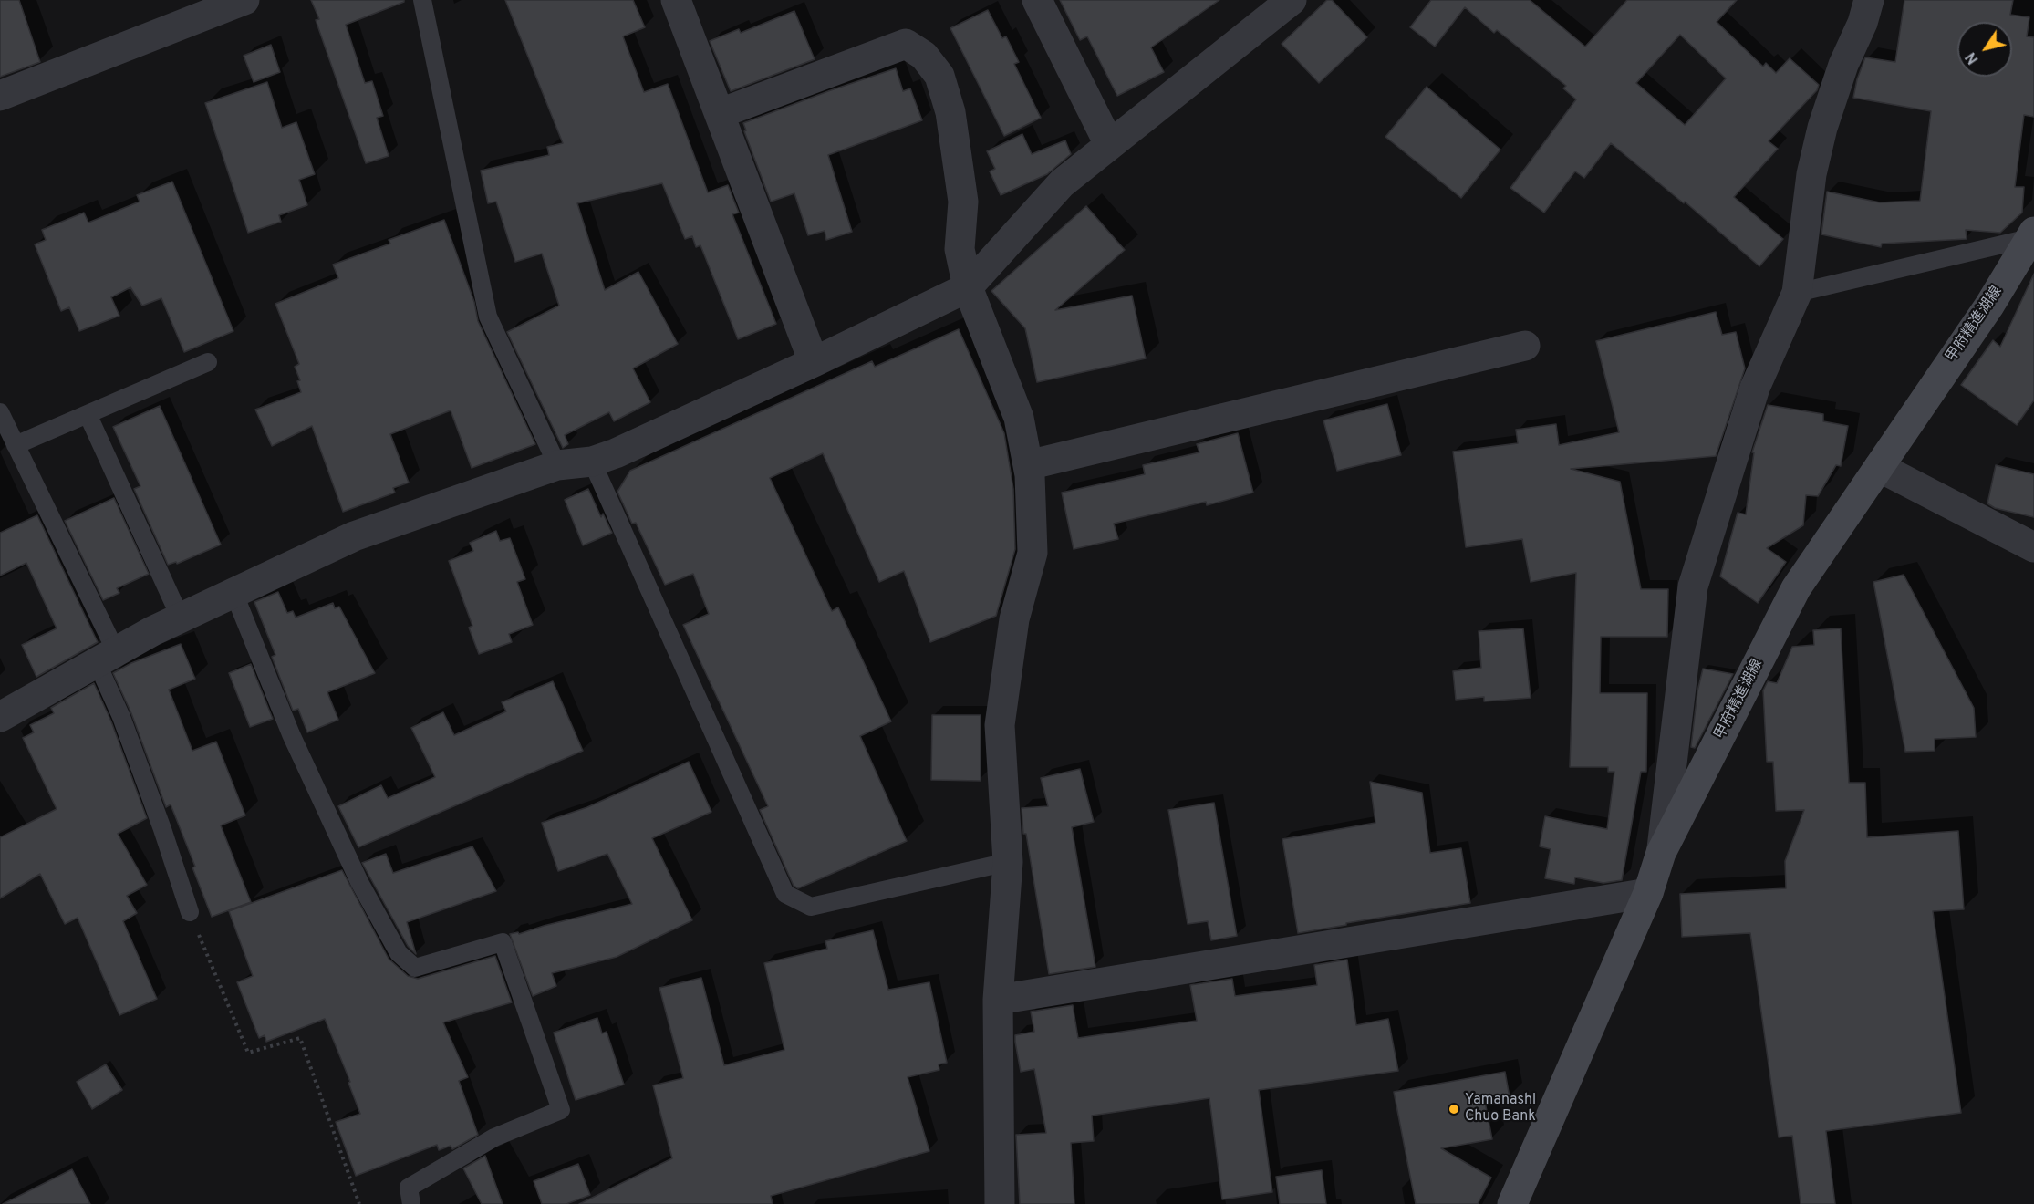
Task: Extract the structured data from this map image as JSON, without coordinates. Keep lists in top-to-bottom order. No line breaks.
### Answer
{"streets":{"main road":["甲府精進湖線"]},"places":["Yamanashi Chuo Bank"],"north":"bottom left"}
